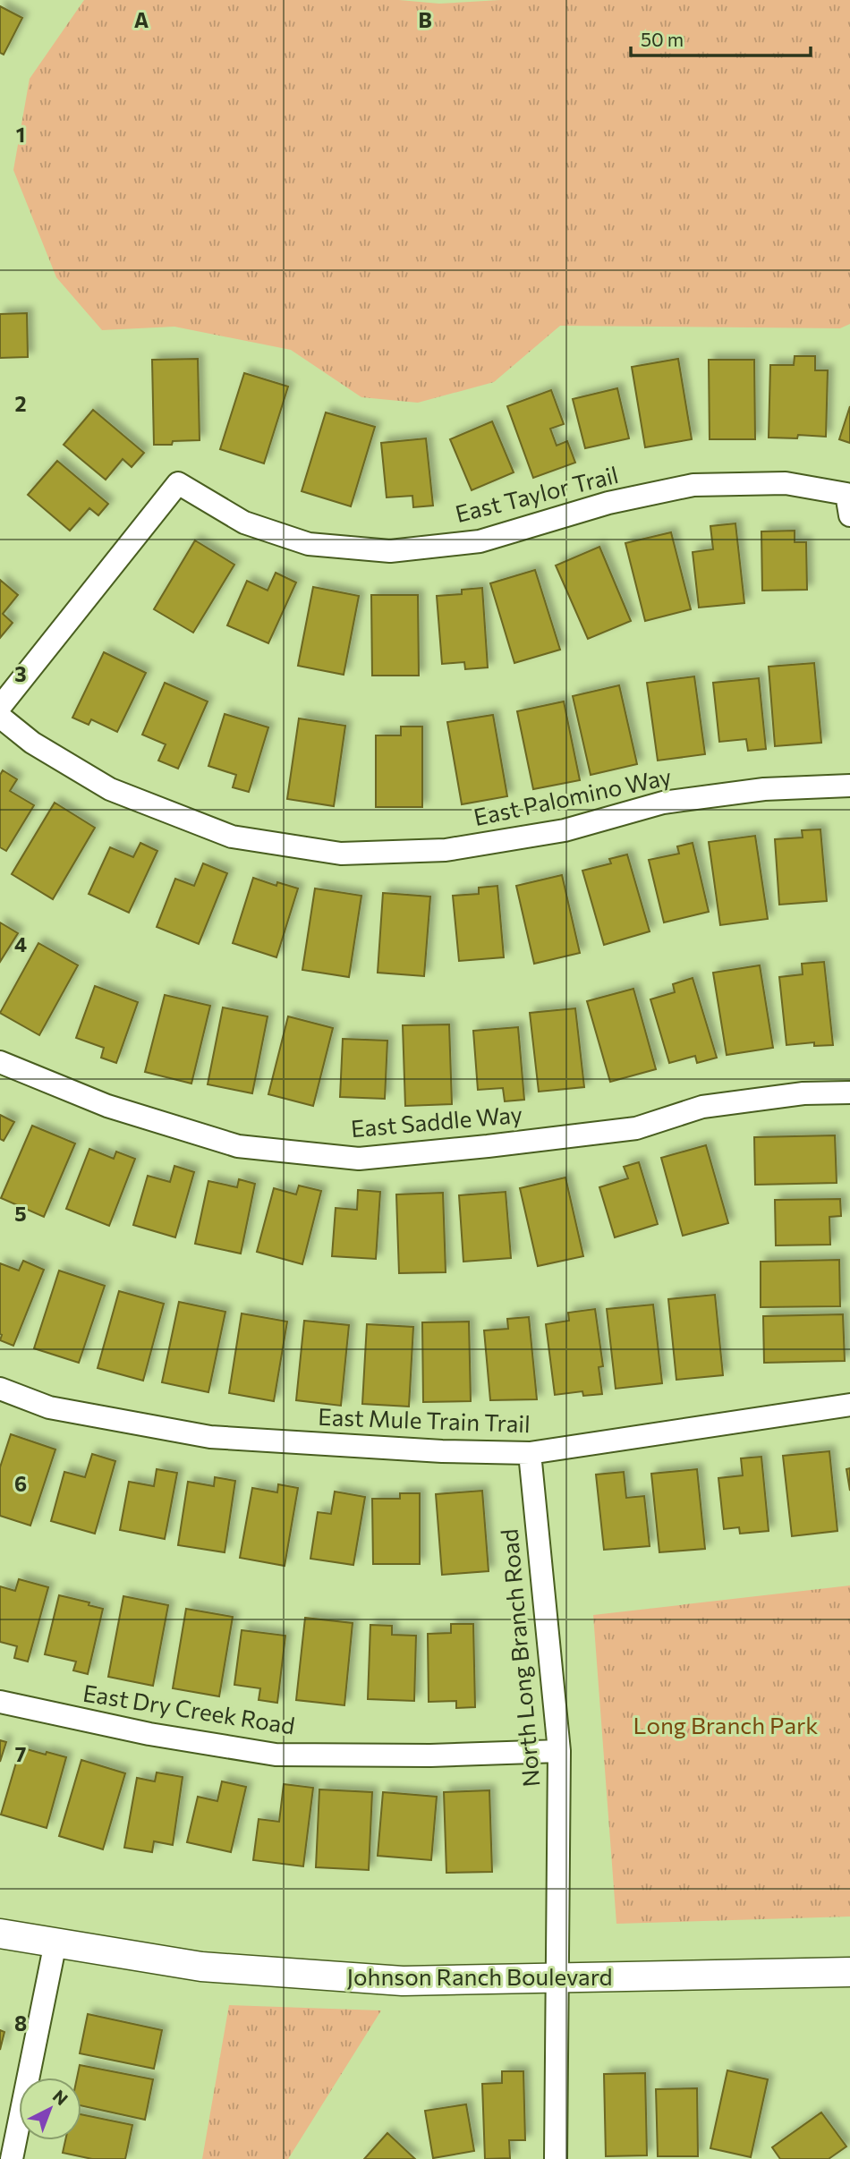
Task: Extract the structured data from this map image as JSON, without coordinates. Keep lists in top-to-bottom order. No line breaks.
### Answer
{"streets":{"street":["East Taylor Trail","East Palomino Way","East Saddle Way","East Mule Train Trail","North Long Branch Road","East Dry Creek Road","Johnson Ranch Boulevard"]},"crossings":[["East Mule Train Trail","North Long Branch Road"],["North Long Branch Road","East Dry Creek Road"],["North Long Branch Road","Johnson Ranch Boulevard"]],"parks":["Long Branch Park"],"scale_bar":"50 m","north":"top right","grid":{"columns":["A","B"],"rows":["1","2","3","4","5","6","7","8"]}}
